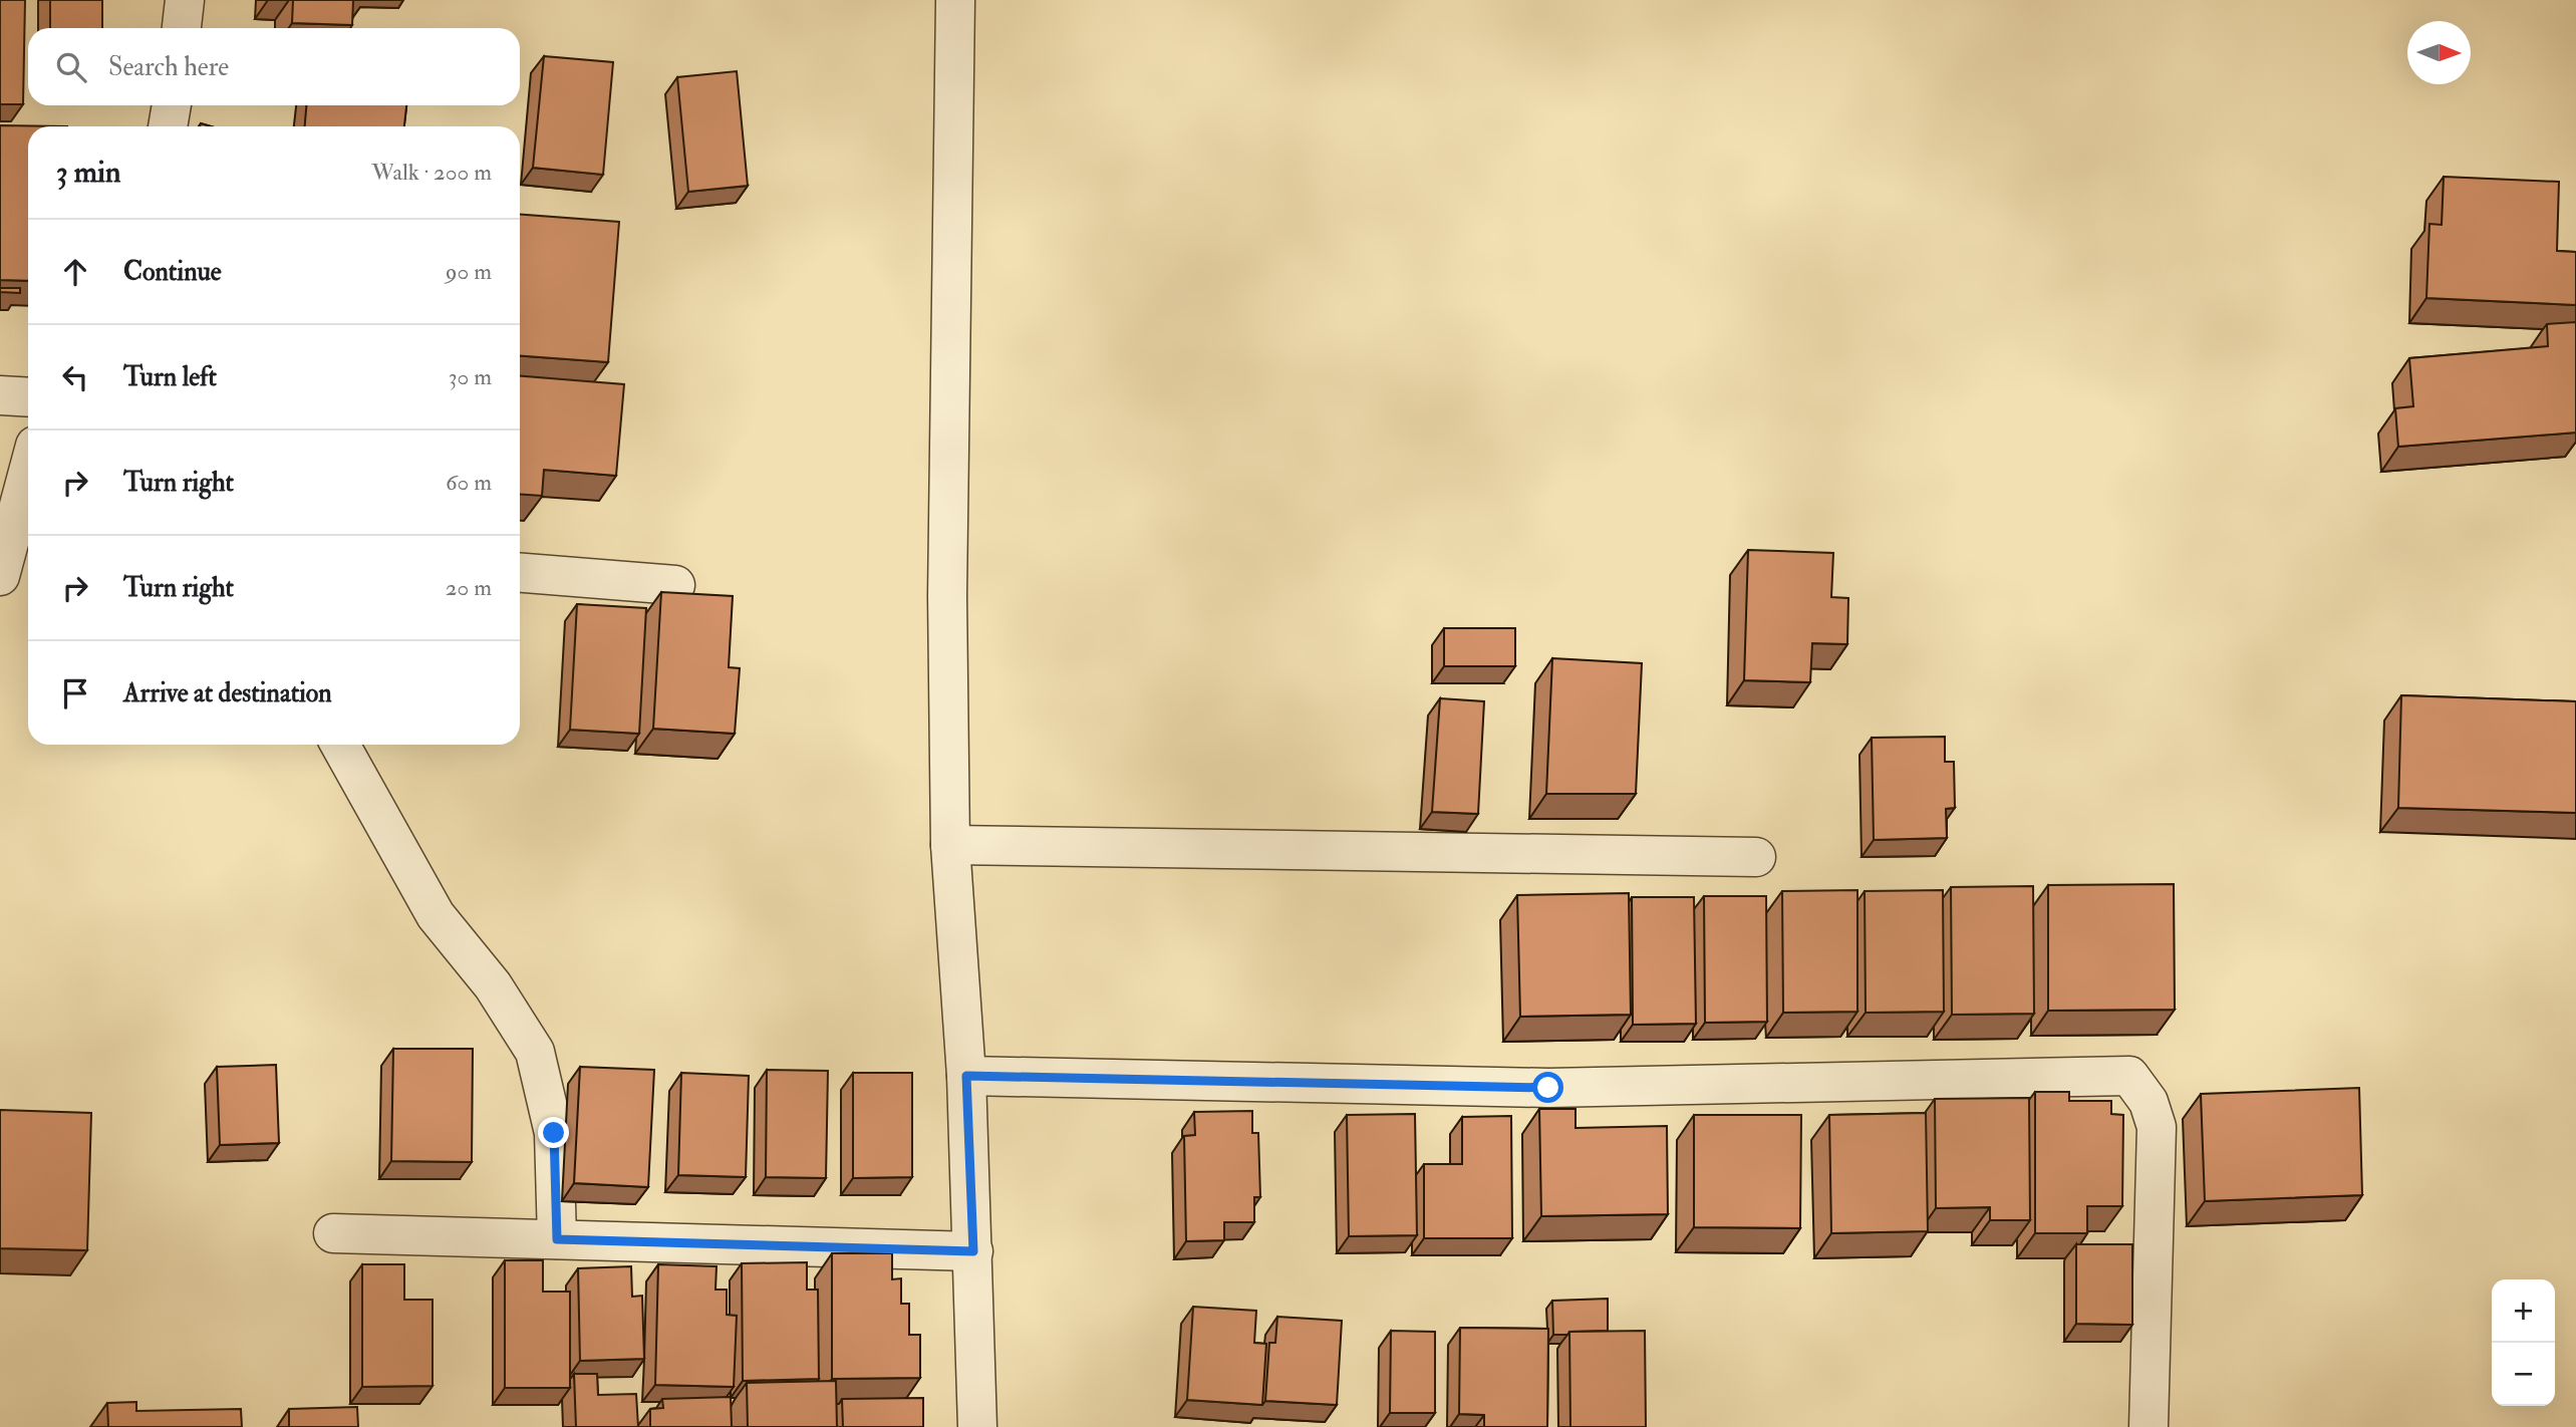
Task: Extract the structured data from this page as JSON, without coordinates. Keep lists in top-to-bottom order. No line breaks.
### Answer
{"north":"right","page":{"search":"Search here","heading":["3 min","Walk · 200 m"],"list":[["Continue","90 m"],["Turn left","30 m"],["Turn right","60 m"],["Turn right","20 m"],"Arrive at destination"],"map_buttons":["+","−"]}}
